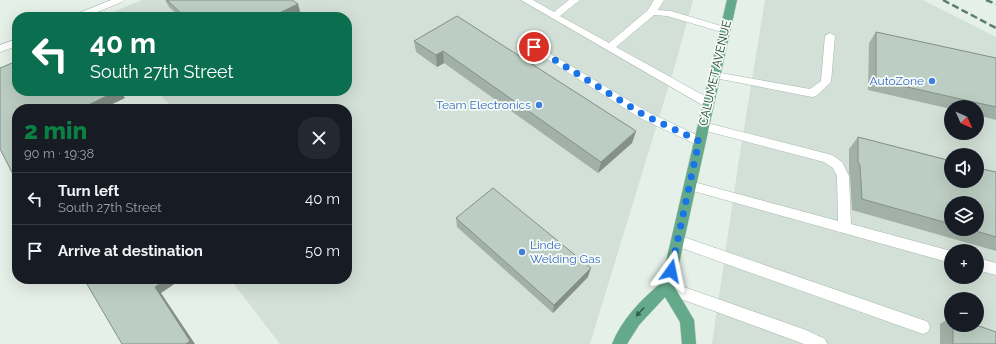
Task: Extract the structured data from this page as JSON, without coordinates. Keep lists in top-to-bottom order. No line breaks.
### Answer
{"streets":{"main road":["CALUMET AVENUE"]},"places":["AutoZone","Team Electronics","Linde Welding Gas"],"north":"bottom right","page":{"turn":["40 m","South 27th Street"],"map_buttons":["+","−"],"heading":["2 min","90 m · 19:38"],"list":[{"name":"Turn left","note":"South 27th Street","value":"40 m"},{"name":"Arrive at destination","value":"50 m"}]}}
